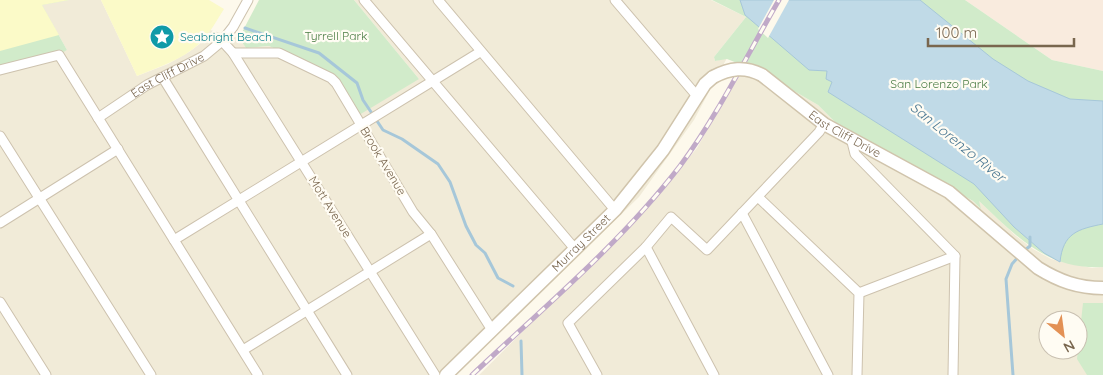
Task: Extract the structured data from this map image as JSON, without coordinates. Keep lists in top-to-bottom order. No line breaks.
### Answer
{"streets":{"main road":["East Cliff Drive","Murray Street"],"street":["Brook Avenue","Mott Avenue"]},"crossings":[["East Cliff Drive","Mott Avenue"],["East Cliff Drive","Murray Street"],["Brook Avenue","Mott Avenue"],["Brook Avenue","Murray Street"]],"water":["San Lorenzo River"],"parks":["Tyrrell Park","San Lorenzo Park"],"places":{"place":["Seabright Beach"]},"scale_bar":"100 m","north":"bottom right"}
